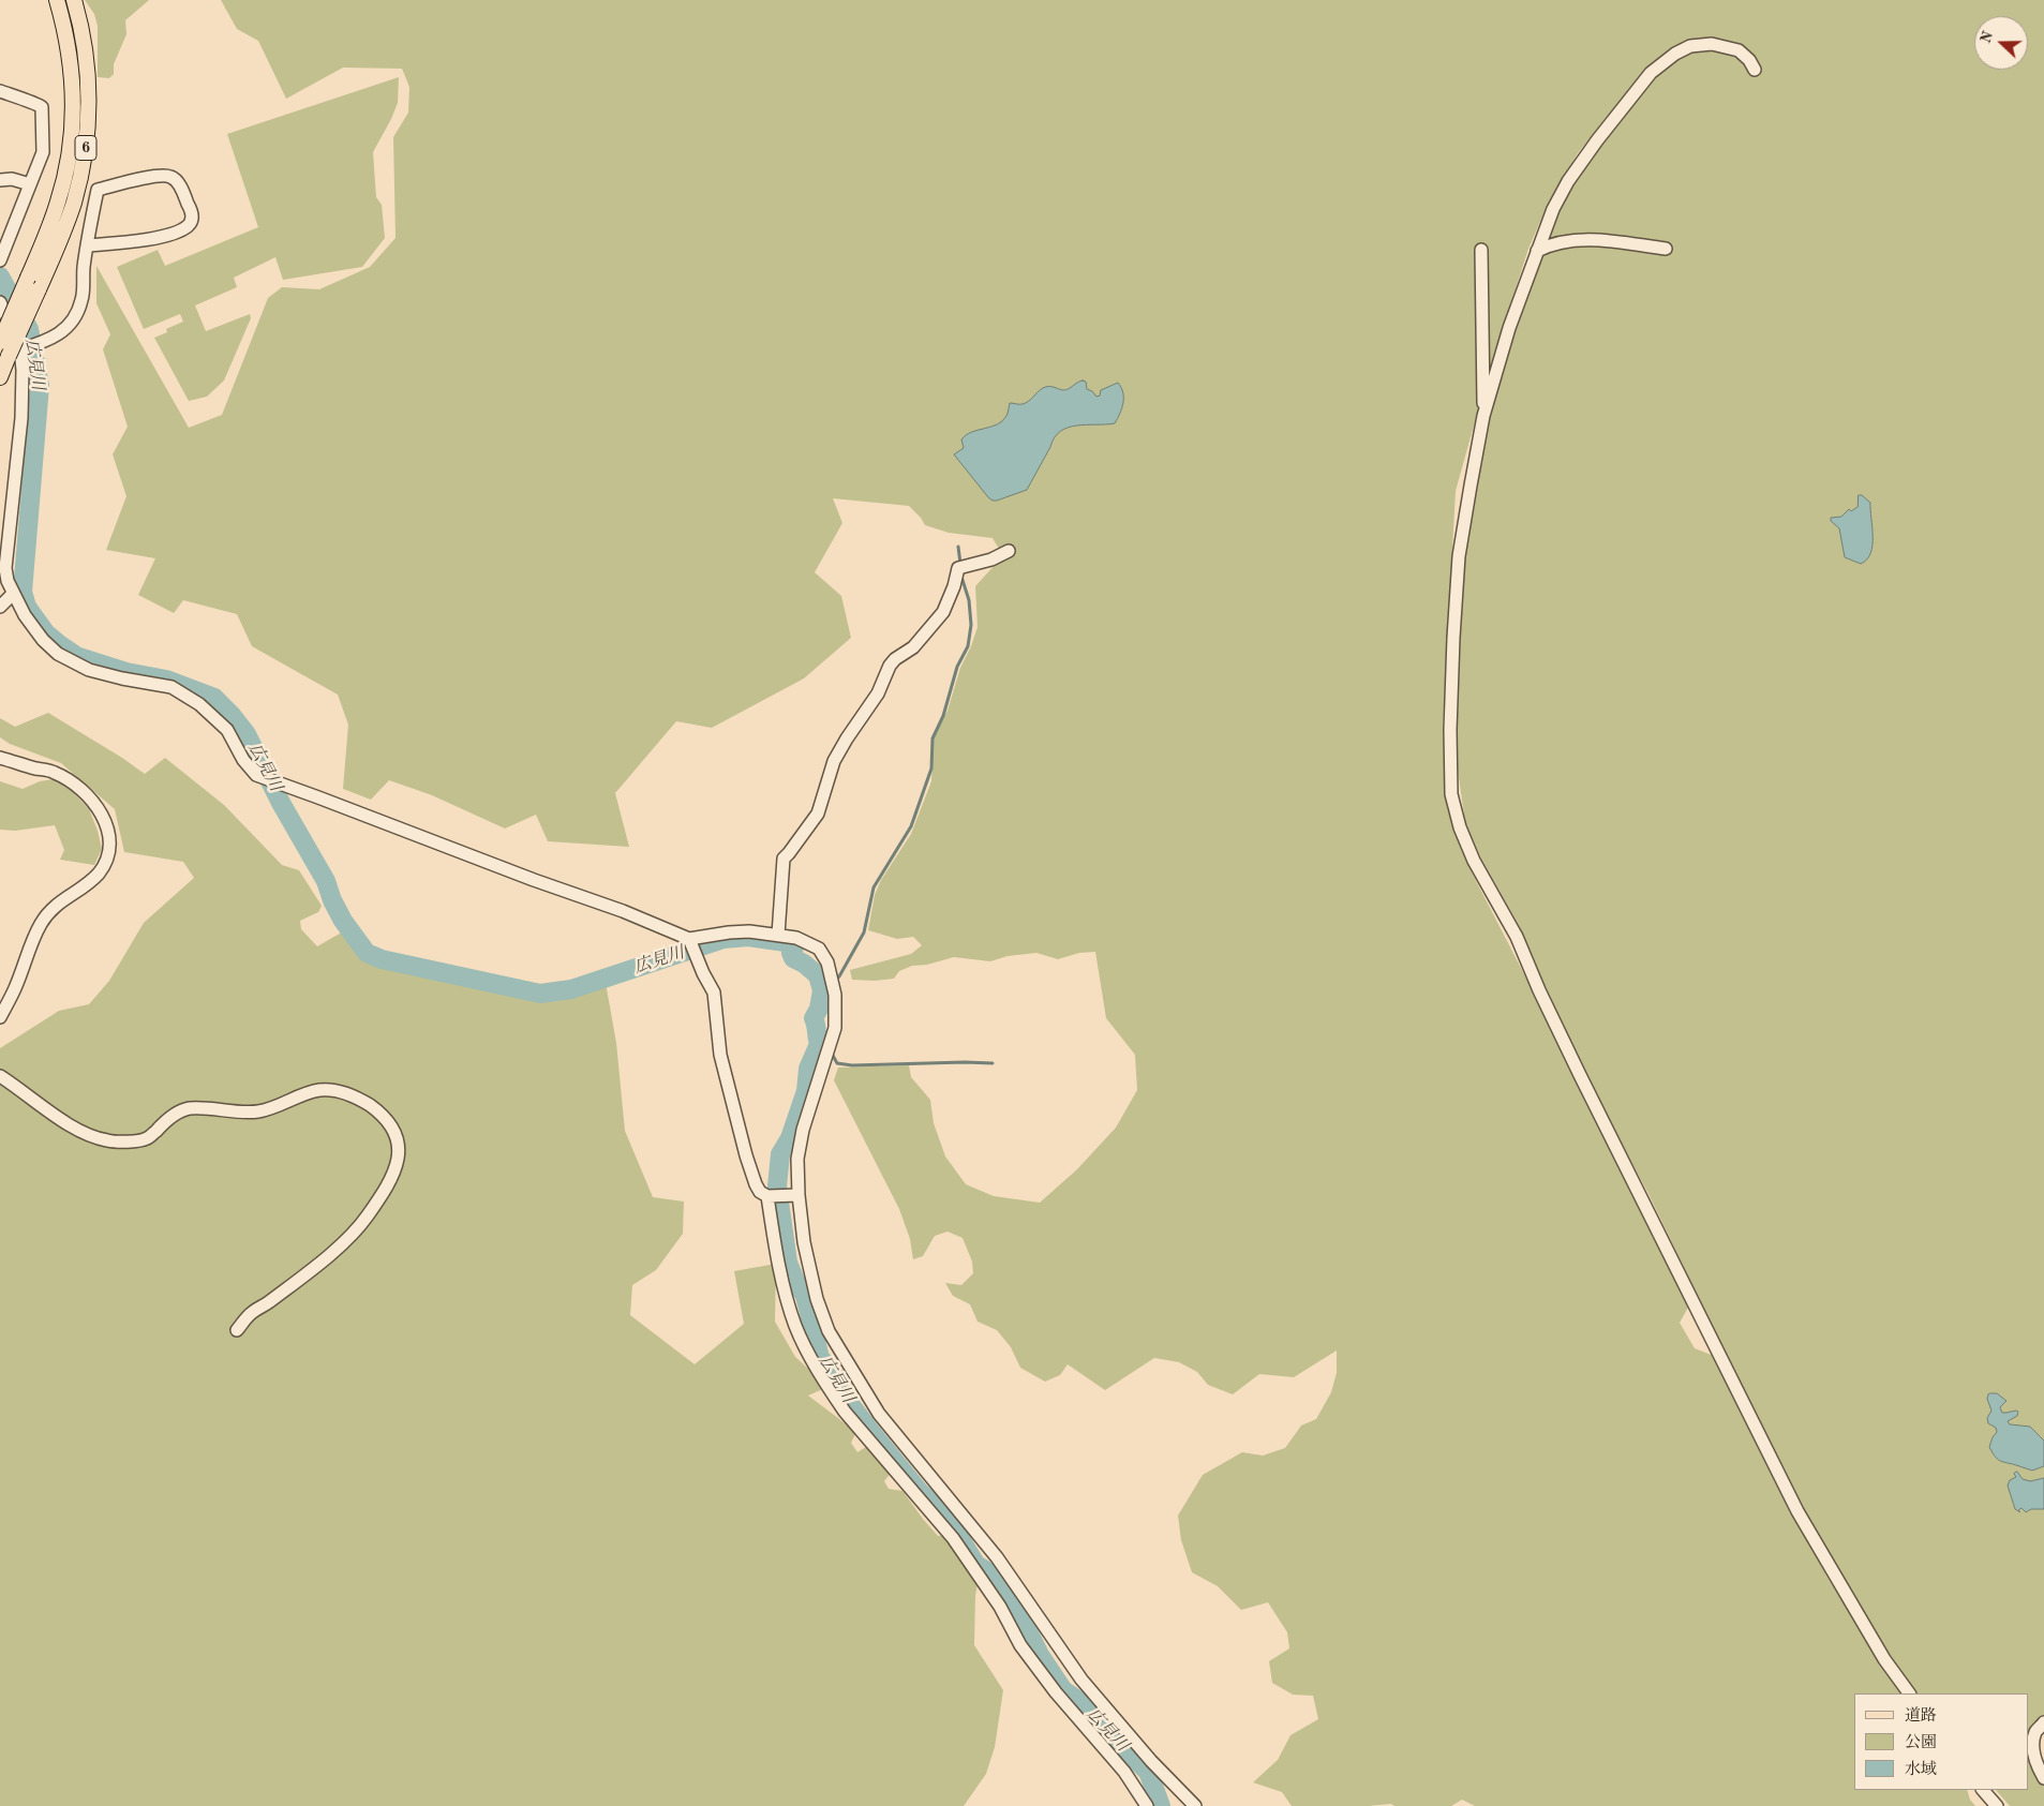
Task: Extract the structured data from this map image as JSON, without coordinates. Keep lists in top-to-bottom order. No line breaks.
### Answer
{"streets":{"main road":["6"]},"water":["広見川"],"legend":["道路","公園","水域"],"north":"left"}
